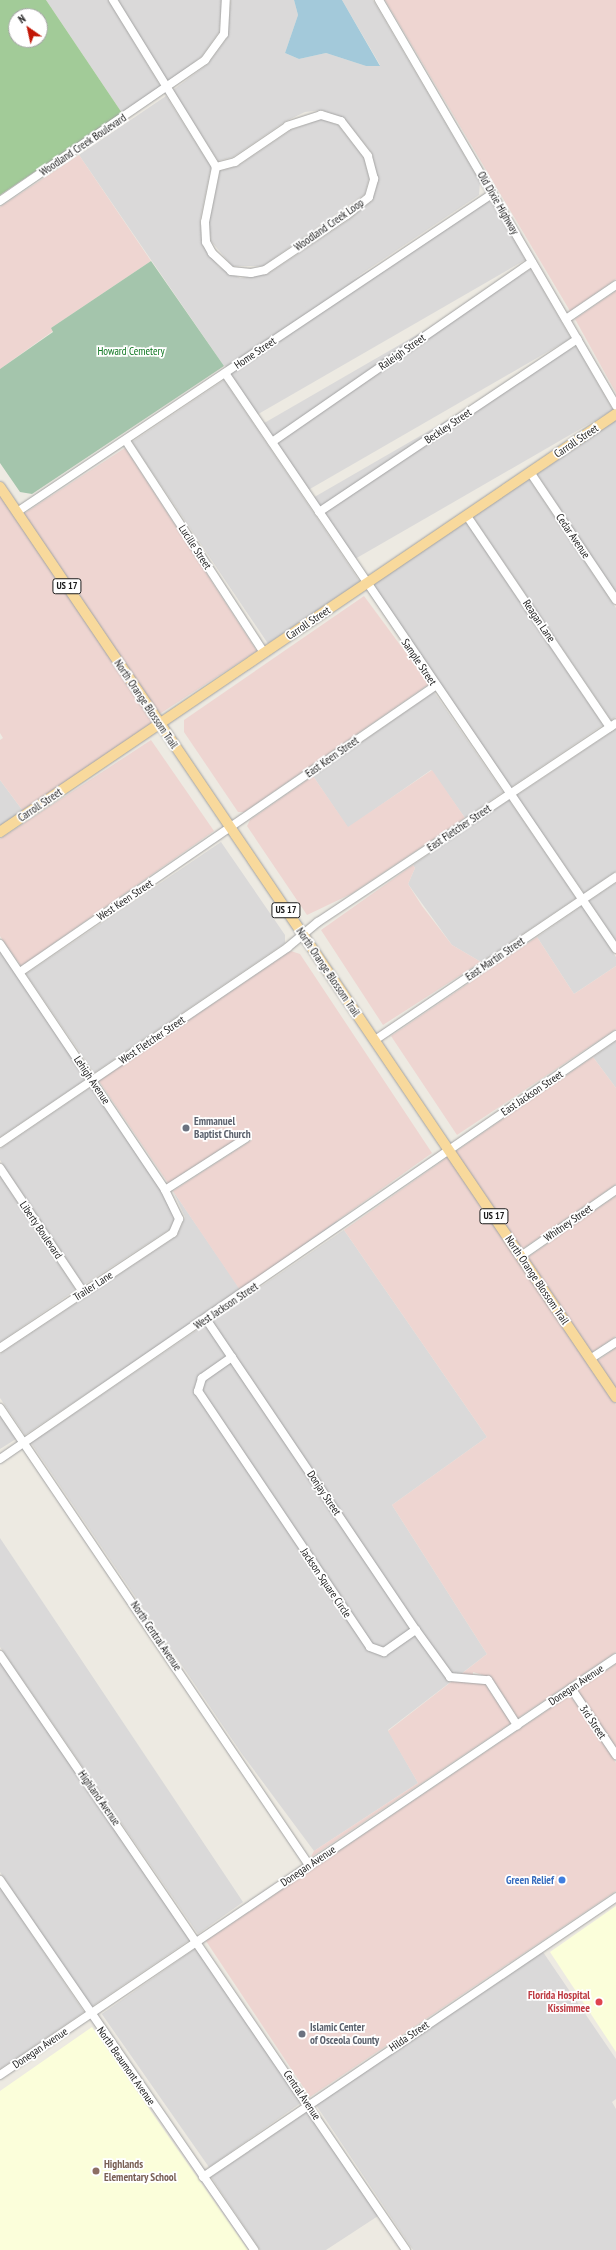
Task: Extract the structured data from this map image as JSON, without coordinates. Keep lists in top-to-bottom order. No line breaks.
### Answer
{"streets":{"main road":["Carroll Street","US 17","North Orange Blossom Trail"],"street":["Woodland Creek Boulevard","Old Dixie Highway","Woodland Creek Loop","Raleigh Street","Home Street","Beckley Street","Cedar Avenue","Lucille Street","Reagan Lane","Sample Street","East Keen Street","East Fletcher Street","West Keen Street","East Martin Street","West Fletcher Street","Lehigh Avenue","East Jackson Street","Whitney Street","Liberty Boulevard","Trailer Lane","West Jackson Street","Donjay Street","Jackson Square Circle","North Central Avenue","Donegan Avenue","3rd Street","Highland Avenue","Hilda Street","North Beaumont Avenue","Central Avenue"]},"crossings":[["Old Dixie Highway","Raleigh Street"],["Old Dixie Highway","Home Street"],["Old Dixie Highway","Beckley Street"],["Raleigh Street","Sample Street"],["Home Street","Lucille Street"],["Home Street","Sample Street"],["Home Street","North Orange Blossom Trail"],["Beckley Street","Sample Street"],["Carroll Street","Cedar Avenue"],["Carroll Street","Lucille Street"],["Carroll Street","Reagan Lane"],["Carroll Street","Sample Street"],["Carroll Street","North Orange Blossom Trail"],["Reagan Lane","East Fletcher Street"],["Sample Street","East Keen Street"],["Sample Street","East Fletcher Street"],["Sample Street","East Martin Street"],["North Orange Blossom Trail","East Keen Street"],["North Orange Blossom Trail","East Fletcher Street"],["North Orange Blossom Trail","West Keen Street"],["North Orange Blossom Trail","East Martin Street"],["North Orange Blossom Trail","West Fletcher Street"],["North Orange Blossom Trail","East Jackson Street"],["North Orange Blossom Trail","Whitney Street"],["North Orange Blossom Trail","West Jackson Street"],["East Keen Street","West Keen Street"],["East Fletcher Street","West Fletcher Street"],["West Keen Street","Lehigh Avenue"],["West Fletcher Street","Lehigh Avenue"],["Lehigh Avenue","Trailer Lane"],["East Jackson Street","West Jackson Street"],["Liberty Boulevard","Trailer Lane"],["West Jackson Street","Donjay Street"],["West Jackson Street","North Central Avenue"],["Donjay Street","Jackson Square Circle"],["North Central Avenue","Donegan Avenue"],["Donegan Avenue","3rd Street"],["Donegan Avenue","Highland Avenue"],["Donegan Avenue","North Beaumont Avenue"],["Donegan Avenue","Central Avenue"],["Highland Avenue","Central Avenue"],["Hilda Street","North Beaumont Avenue"],["Hilda Street","Central Avenue"]],"parks":["Howard Cemetery"],"places":["Emmanuel Baptist Church","Green Relief","Florida Hospital Kissimmee","Islamic Center of Osceola County","Highlands Elementary School"],"north":"top left"}
